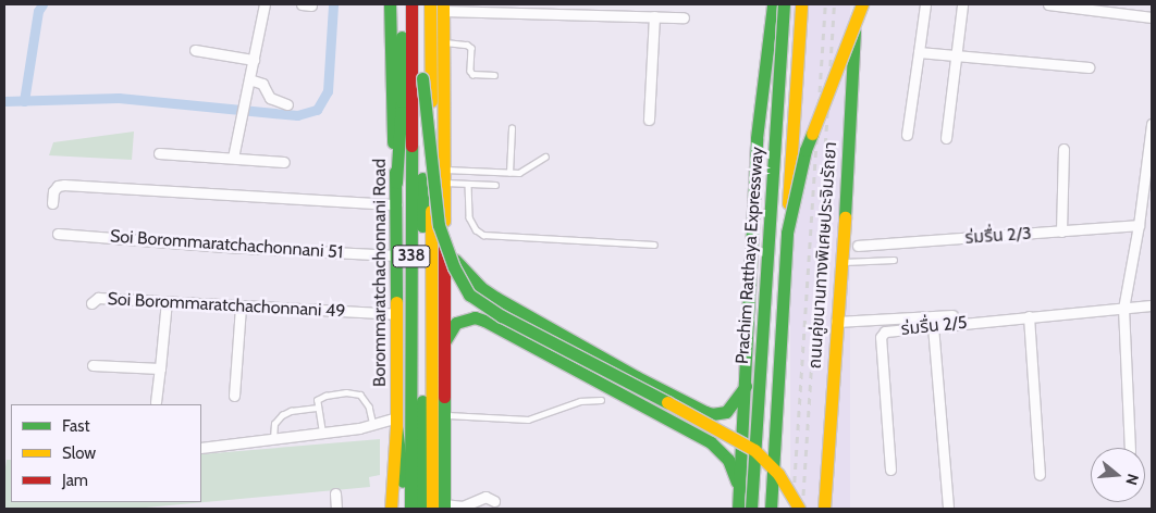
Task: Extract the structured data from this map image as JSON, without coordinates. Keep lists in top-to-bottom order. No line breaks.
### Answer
{"streets":{"main road":["Prachim Ratthaya Expressway","ถนนคู่ขนานทางพิเศษประจิมรัถยา","338","Borommaratchachonnani Road"],"street":["ร่มรื่น 2/3","Soi Borommaratchachonnani 51","Soi Borommaratchachonnani 49","ร่มรื่น 2/5"]},"crossings":[["Soi Borommaratchachonnani 51","Borommaratchachonnani Road"],["338","Borommaratchachonnani Road"],["Borommaratchachonnani Road","Soi Borommaratchachonnani 49"]],"legend":["Fast","Slow","Jam"],"north":"right"}
